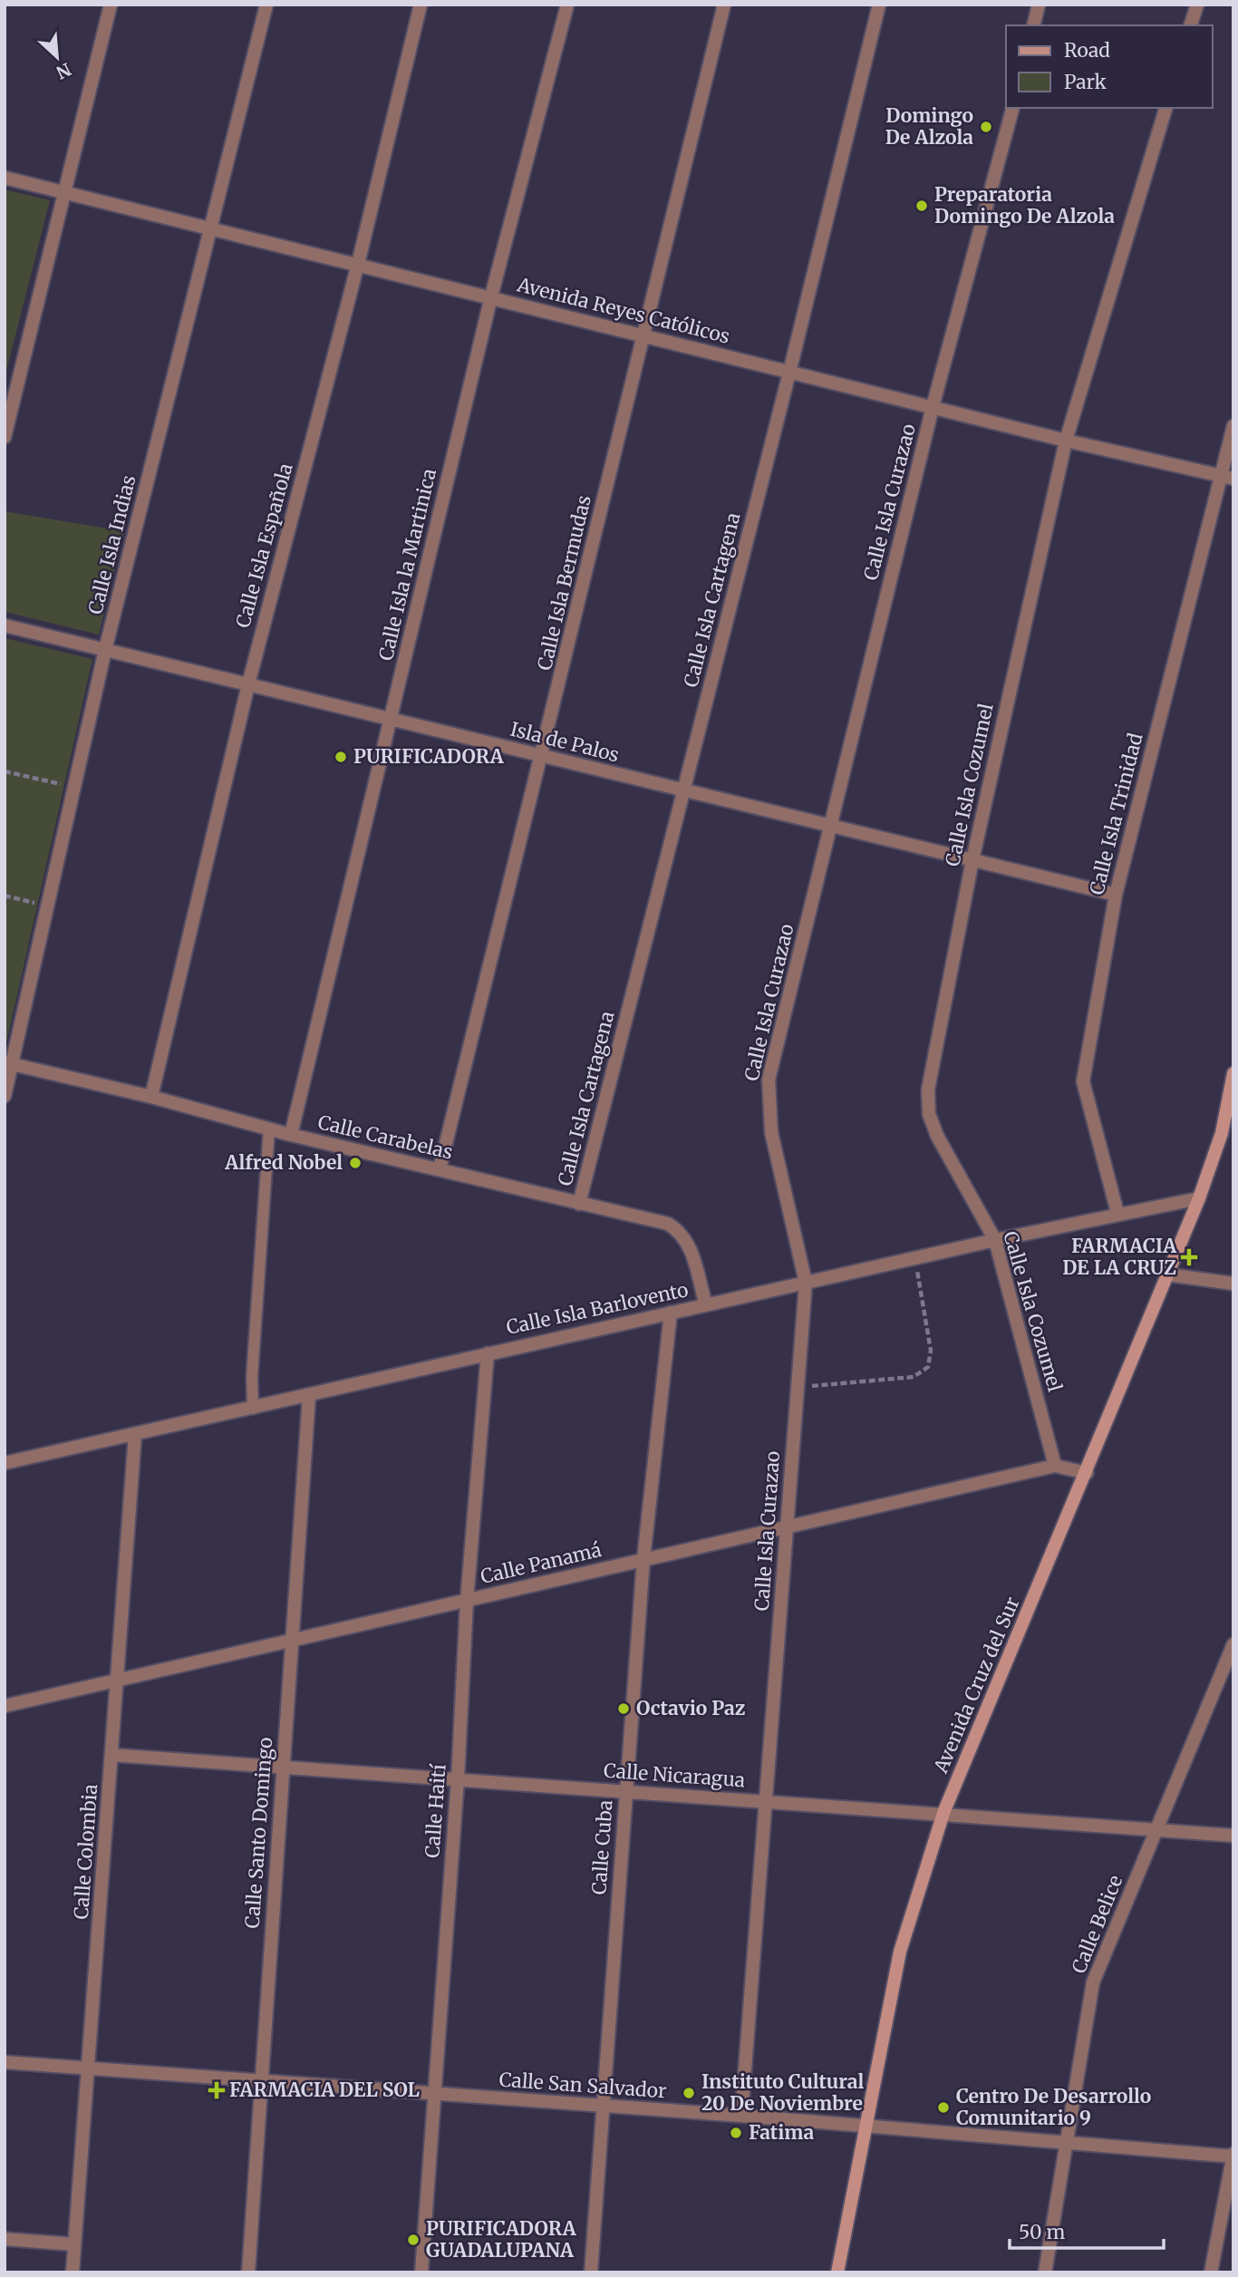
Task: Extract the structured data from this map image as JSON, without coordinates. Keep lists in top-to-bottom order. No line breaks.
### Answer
{"streets":{"main road":["Avenida Cruz del Sur"],"street":["Avenida Reyes Católicos","Calle Isla Curazao","Calle Isla Indias","Calle Isla Española","Calle Isla la Martinica","Calle Isla Bermudas","Calle Isla Cartagena","Isla de Palos","Calle Isla Cozumel","Calle Isla Trinidad","Calle Carabelas","Calle Isla Barlovento","Calle Panamá","Calle Nicaragua","Calle Haití","Calle Santo Domingo","Calle Cuba","Calle Colombia","Calle Belice","Calle San Salvador"]},"crossings":[["Avenida Reyes Católicos","Calle Isla Curazao"],["Avenida Reyes Católicos","Calle Isla Indias"],["Avenida Reyes Católicos","Calle Isla Española"],["Avenida Reyes Católicos","Calle Isla la Martinica"],["Avenida Reyes Católicos","Calle Isla Bermudas"],["Avenida Reyes Católicos","Calle Isla Cartagena"],["Avenida Reyes Católicos","Calle Isla Cozumel"],["Avenida Reyes Católicos","Calle Isla Trinidad"],["Calle Isla Curazao","Isla de Palos"],["Calle Isla Curazao","Calle Isla Barlovento"],["Calle Isla Curazao","Calle Panamá"],["Calle Isla Curazao","Calle Nicaragua"],["Calle Isla Curazao","Calle San Salvador"],["Calle Isla Indias","Isla de Palos"],["Calle Isla Indias","Calle Carabelas"],["Calle Isla Española","Isla de Palos"],["Calle Isla Española","Calle Carabelas"],["Calle Isla la Martinica","Isla de Palos"],["Calle Isla la Martinica","Calle Carabelas"],["Calle Isla Bermudas","Isla de Palos"],["Calle Isla Bermudas","Calle Carabelas"],["Calle Isla Cartagena","Isla de Palos"],["Calle Isla Cartagena","Calle Carabelas"],["Isla de Palos","Calle Isla Cozumel"],["Isla de Palos","Calle Isla Trinidad"],["Calle Isla Cozumel","Calle Isla Barlovento"],["Calle Isla Cozumel","Calle Panamá"],["Calle Isla Trinidad","Calle Isla Barlovento"],["Calle Carabelas","Calle Isla Barlovento"],["Calle Isla Barlovento","Avenida Cruz del Sur"],["Calle Isla Barlovento","Calle Haití"],["Calle Isla Barlovento","Calle Santo Domingo"],["Calle Isla Barlovento","Calle Cuba"],["Calle Isla Barlovento","Calle Colombia"],["Calle Panamá","Avenida Cruz del Sur"],["Calle Panamá","Calle Haití"],["Calle Panamá","Calle Santo Domingo"],["Calle Panamá","Calle Cuba"],["Calle Panamá","Calle Colombia"],["Avenida Cruz del Sur","Calle Nicaragua"],["Avenida Cruz del Sur","Calle San Salvador"],["Calle Nicaragua","Calle Haití"],["Calle Nicaragua","Calle Santo Domingo"],["Calle Nicaragua","Calle Cuba"],["Calle Nicaragua","Calle Colombia"],["Calle Nicaragua","Calle Belice"],["Calle Haití","Calle San Salvador"],["Calle Santo Domingo","Calle San Salvador"],["Calle Cuba","Calle San Salvador"],["Calle Colombia","Calle San Salvador"],["Calle Belice","Calle San Salvador"]],"places":{"other":["Domingo De Alzola","Preparatoria Domingo De Alzola","PURIFICADORA","Alfred Nobel","Octavio Paz","Instituto Cultural 20 De Noviembre","Centro De Desarrollo Comunitario 9","Fatima","PURIFICADORA GUADALUPANA"],"health":["FARMACIA DE LA CRUZ","FARMACIA DEL SOL"]},"legend":["Road","Park"],"scale_bar":"50 m","north":"bottom right"}
